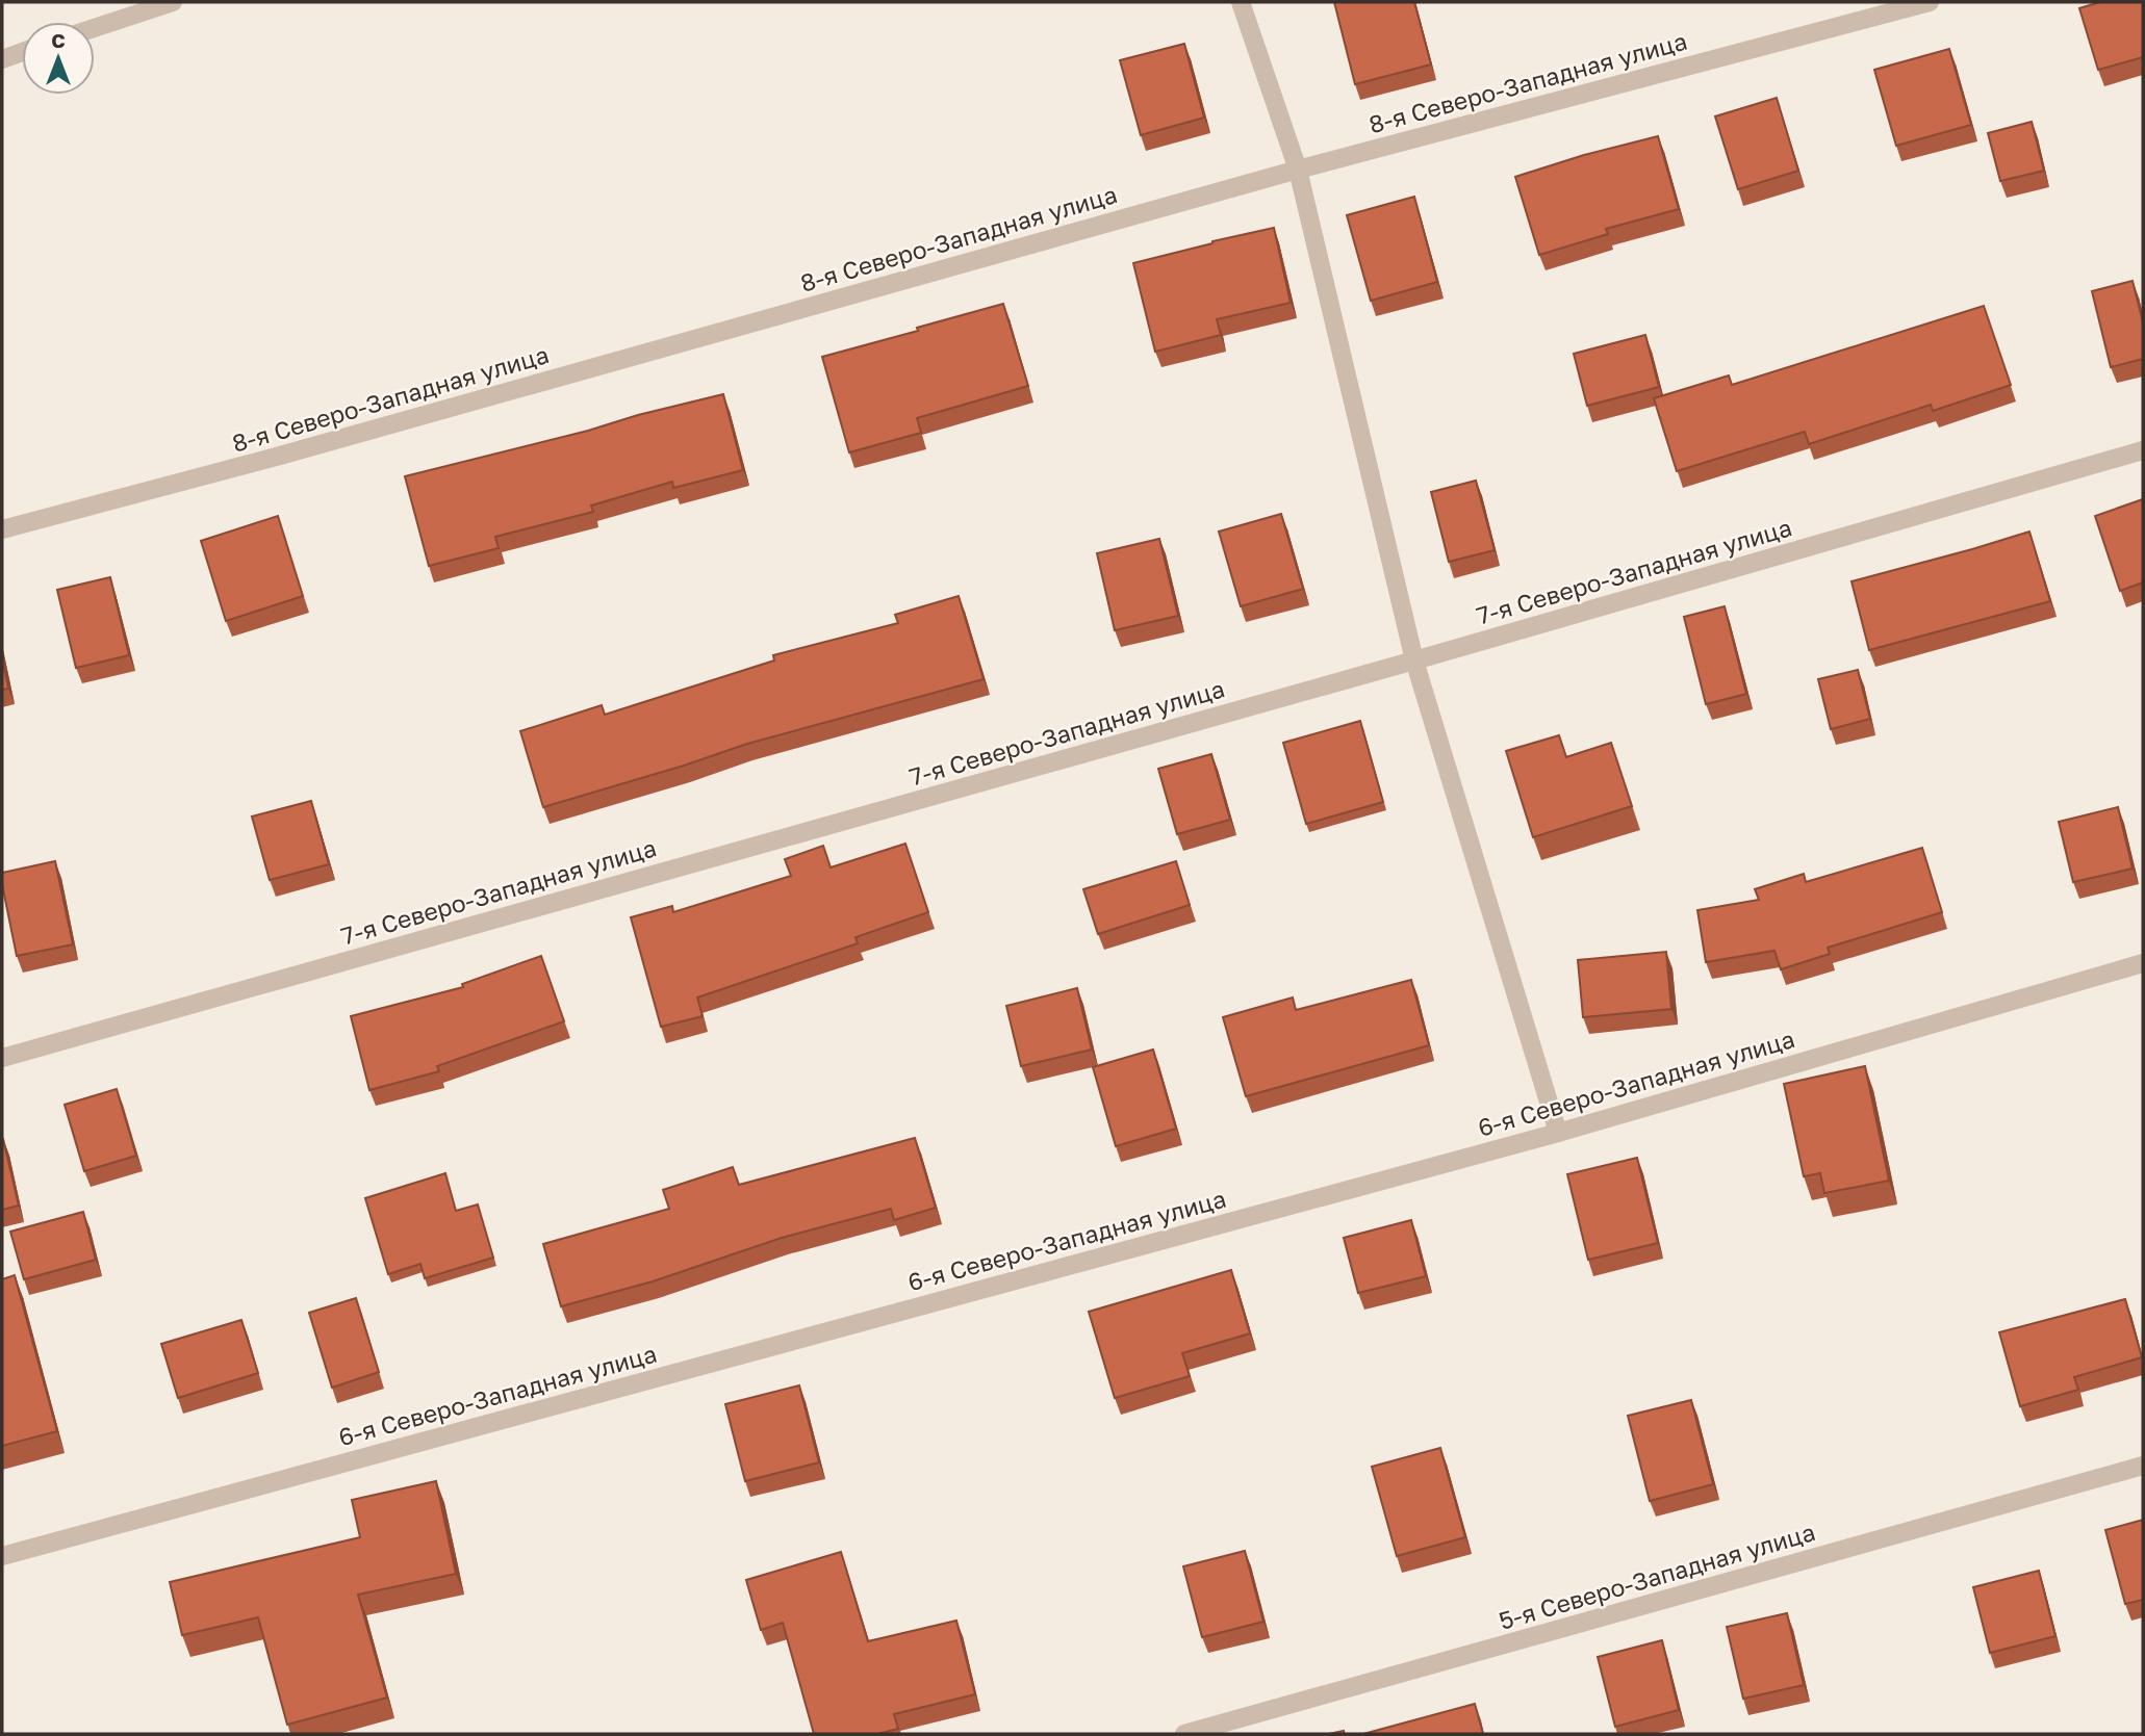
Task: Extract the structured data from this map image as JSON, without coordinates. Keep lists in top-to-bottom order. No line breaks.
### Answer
{"streets":{"street":["8-я Северо-Западная улица","7-я Северо-Западная улица","6-я Северо-Западная улица","5-я Северо-Западная улица"]},"north":"top"}
